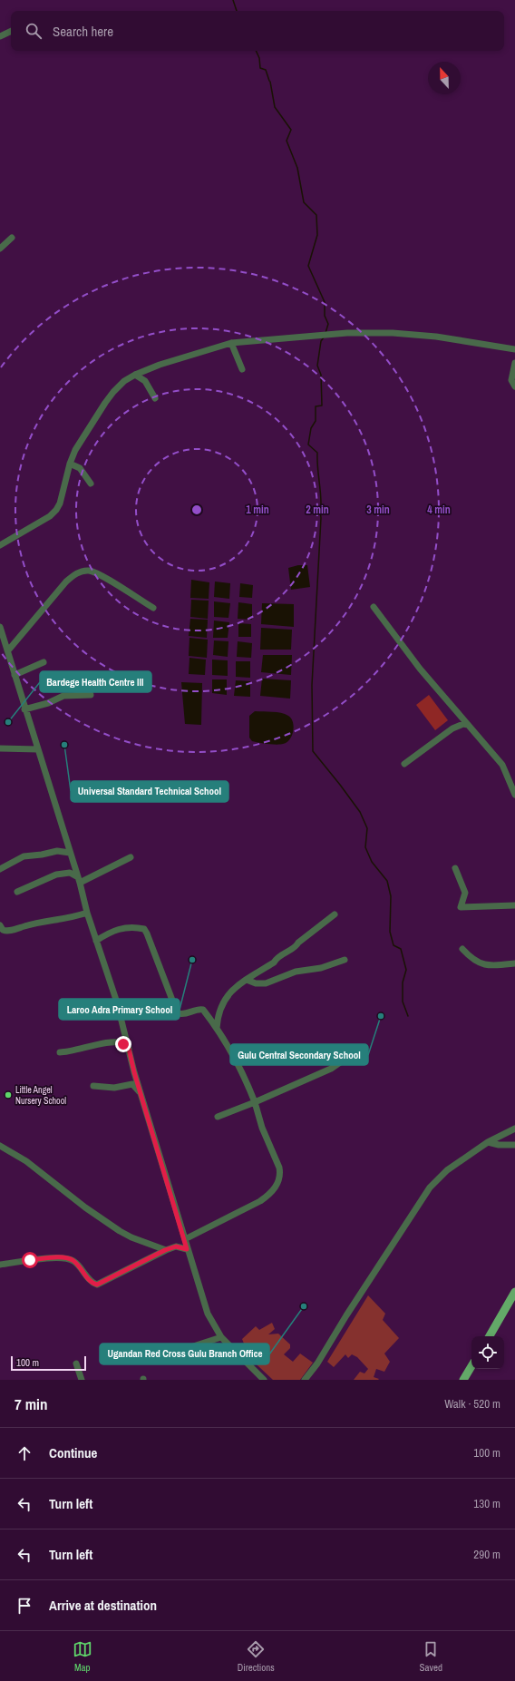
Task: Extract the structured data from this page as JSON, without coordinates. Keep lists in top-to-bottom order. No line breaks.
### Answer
{"places":["Bardege Health Centre lll","Universal Standard Technical School","Laroo Adra Primary School","Gulu Central Secondary School","Little Angel Nursery School","Ugandan Red Cross Gulu Branch Office"],"scale_bar":"100 m","north":"top","page":{"search":"Search here","scale":"100 m","heading":["7 min","Walk · 520 m"],"list":[["Continue","100 m"],["Turn left","130 m"],["Turn left","290 m"],"Arrive at destination"],"nav":["Map","Directions","Saved"]},"rings":["1 min","2 min","3 min","4 min"]}
